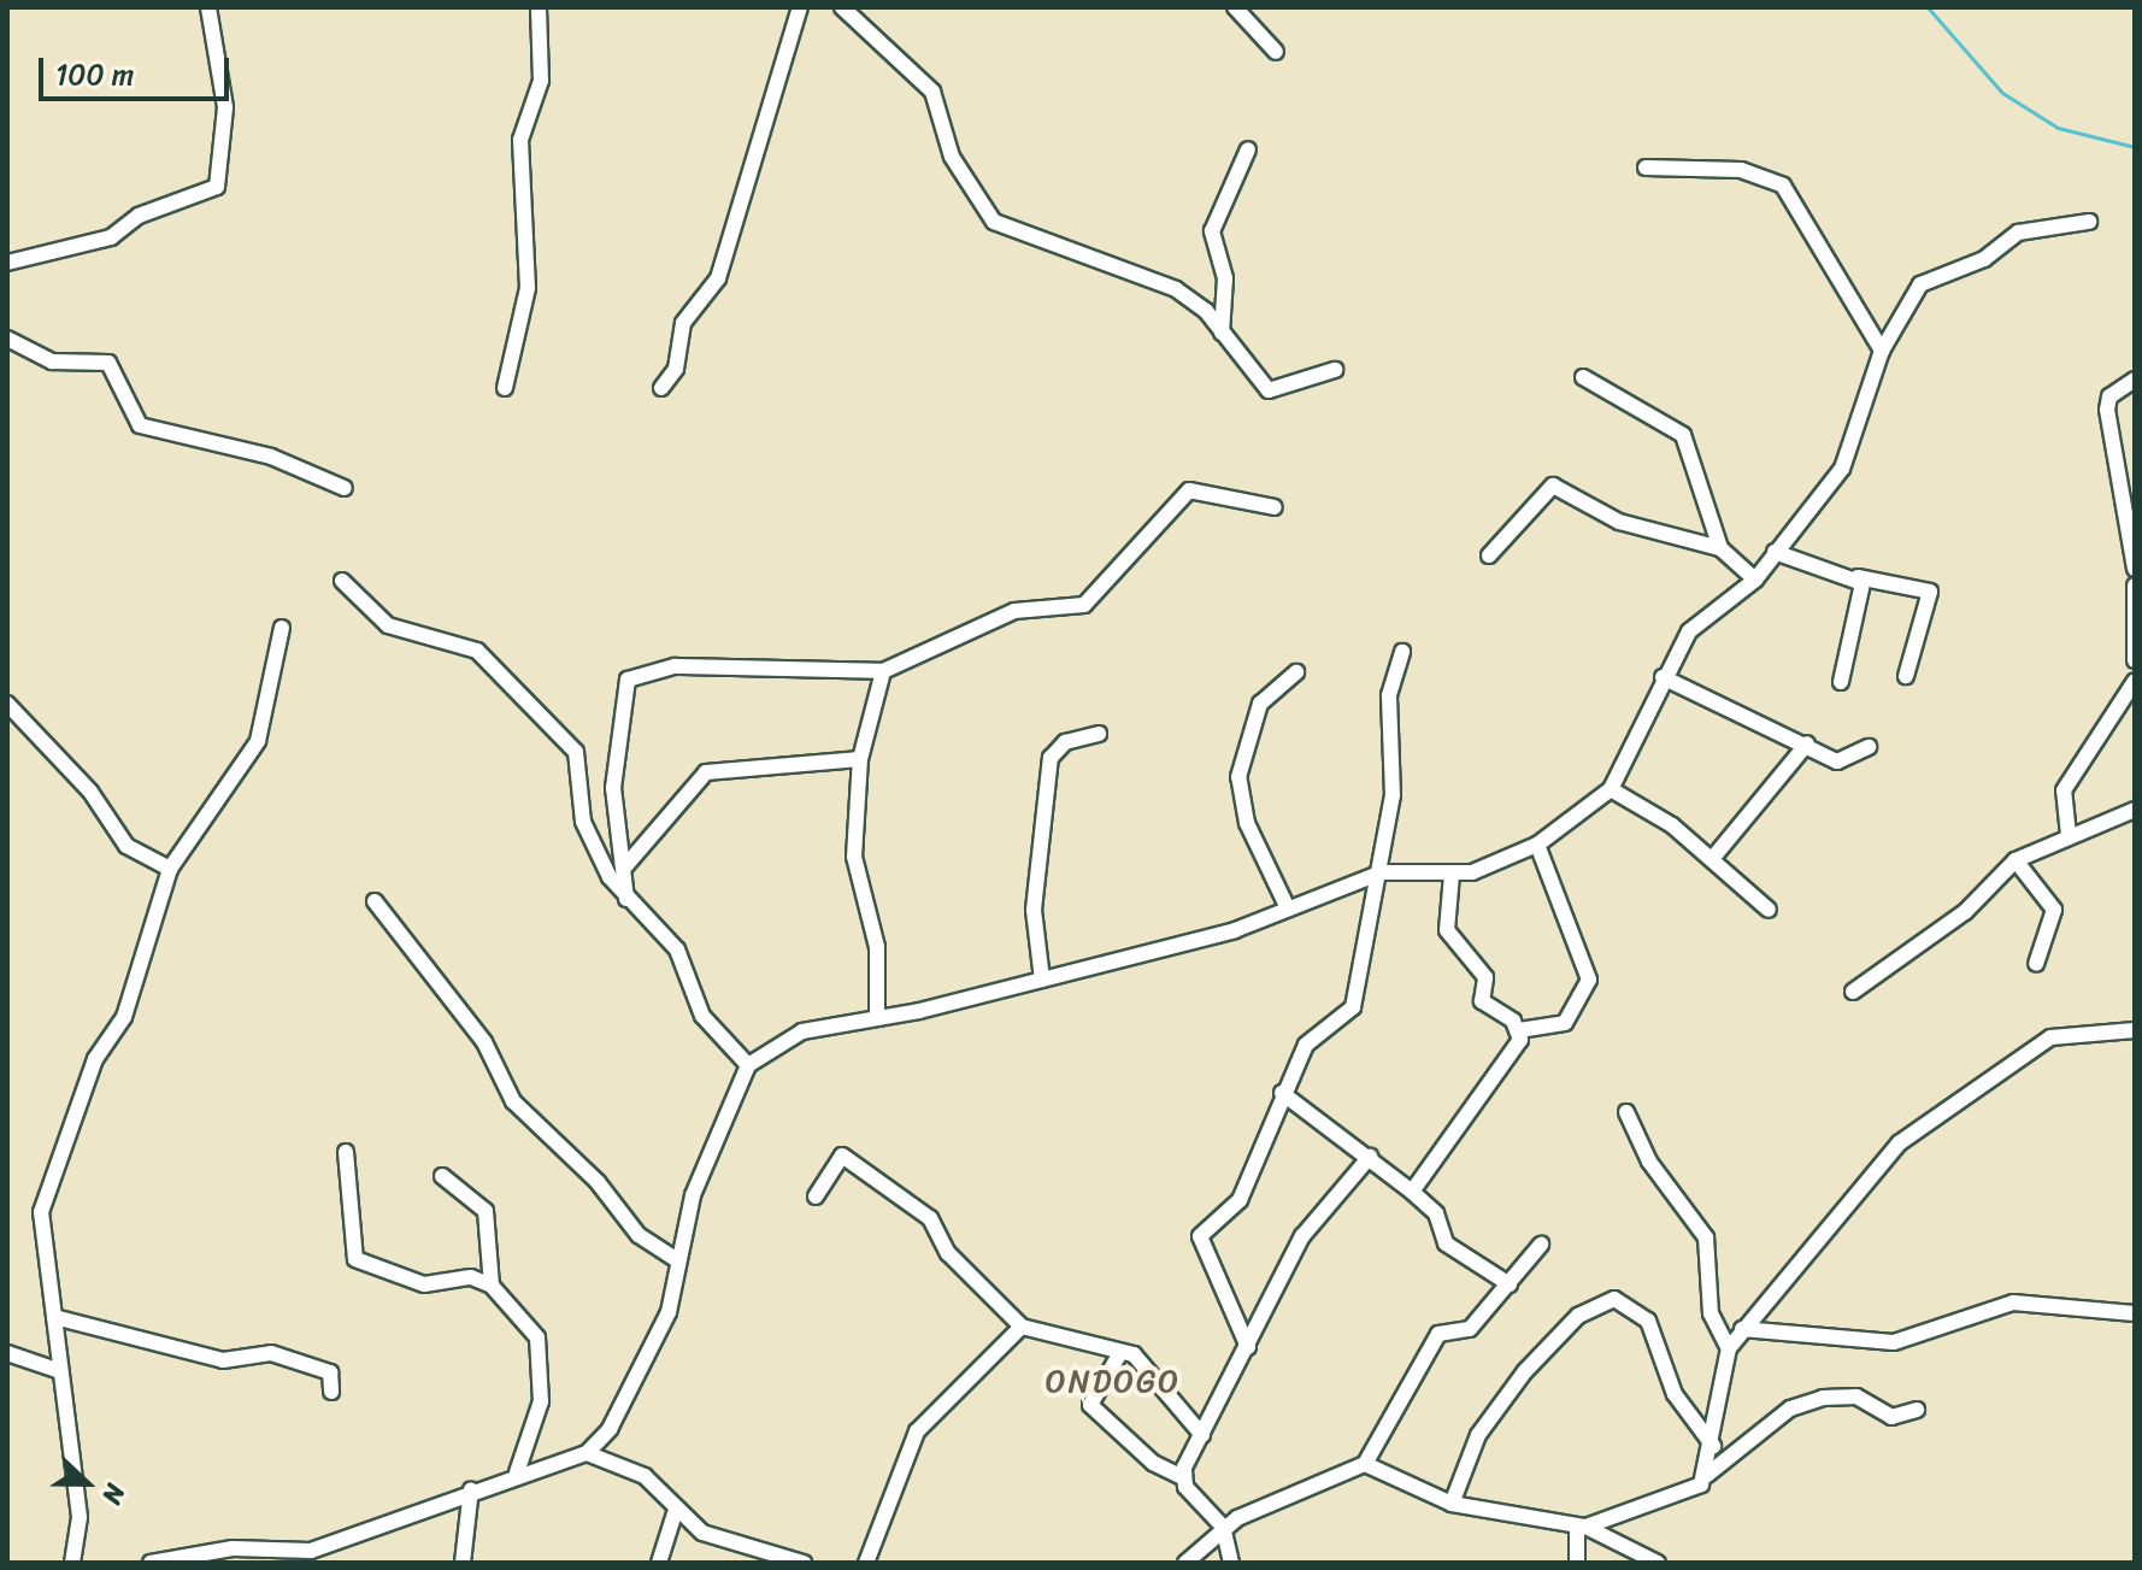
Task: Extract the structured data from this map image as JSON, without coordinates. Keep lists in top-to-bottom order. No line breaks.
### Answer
{"districts":["ONDOGO"],"scale_bar":"100 m","north":"right"}
